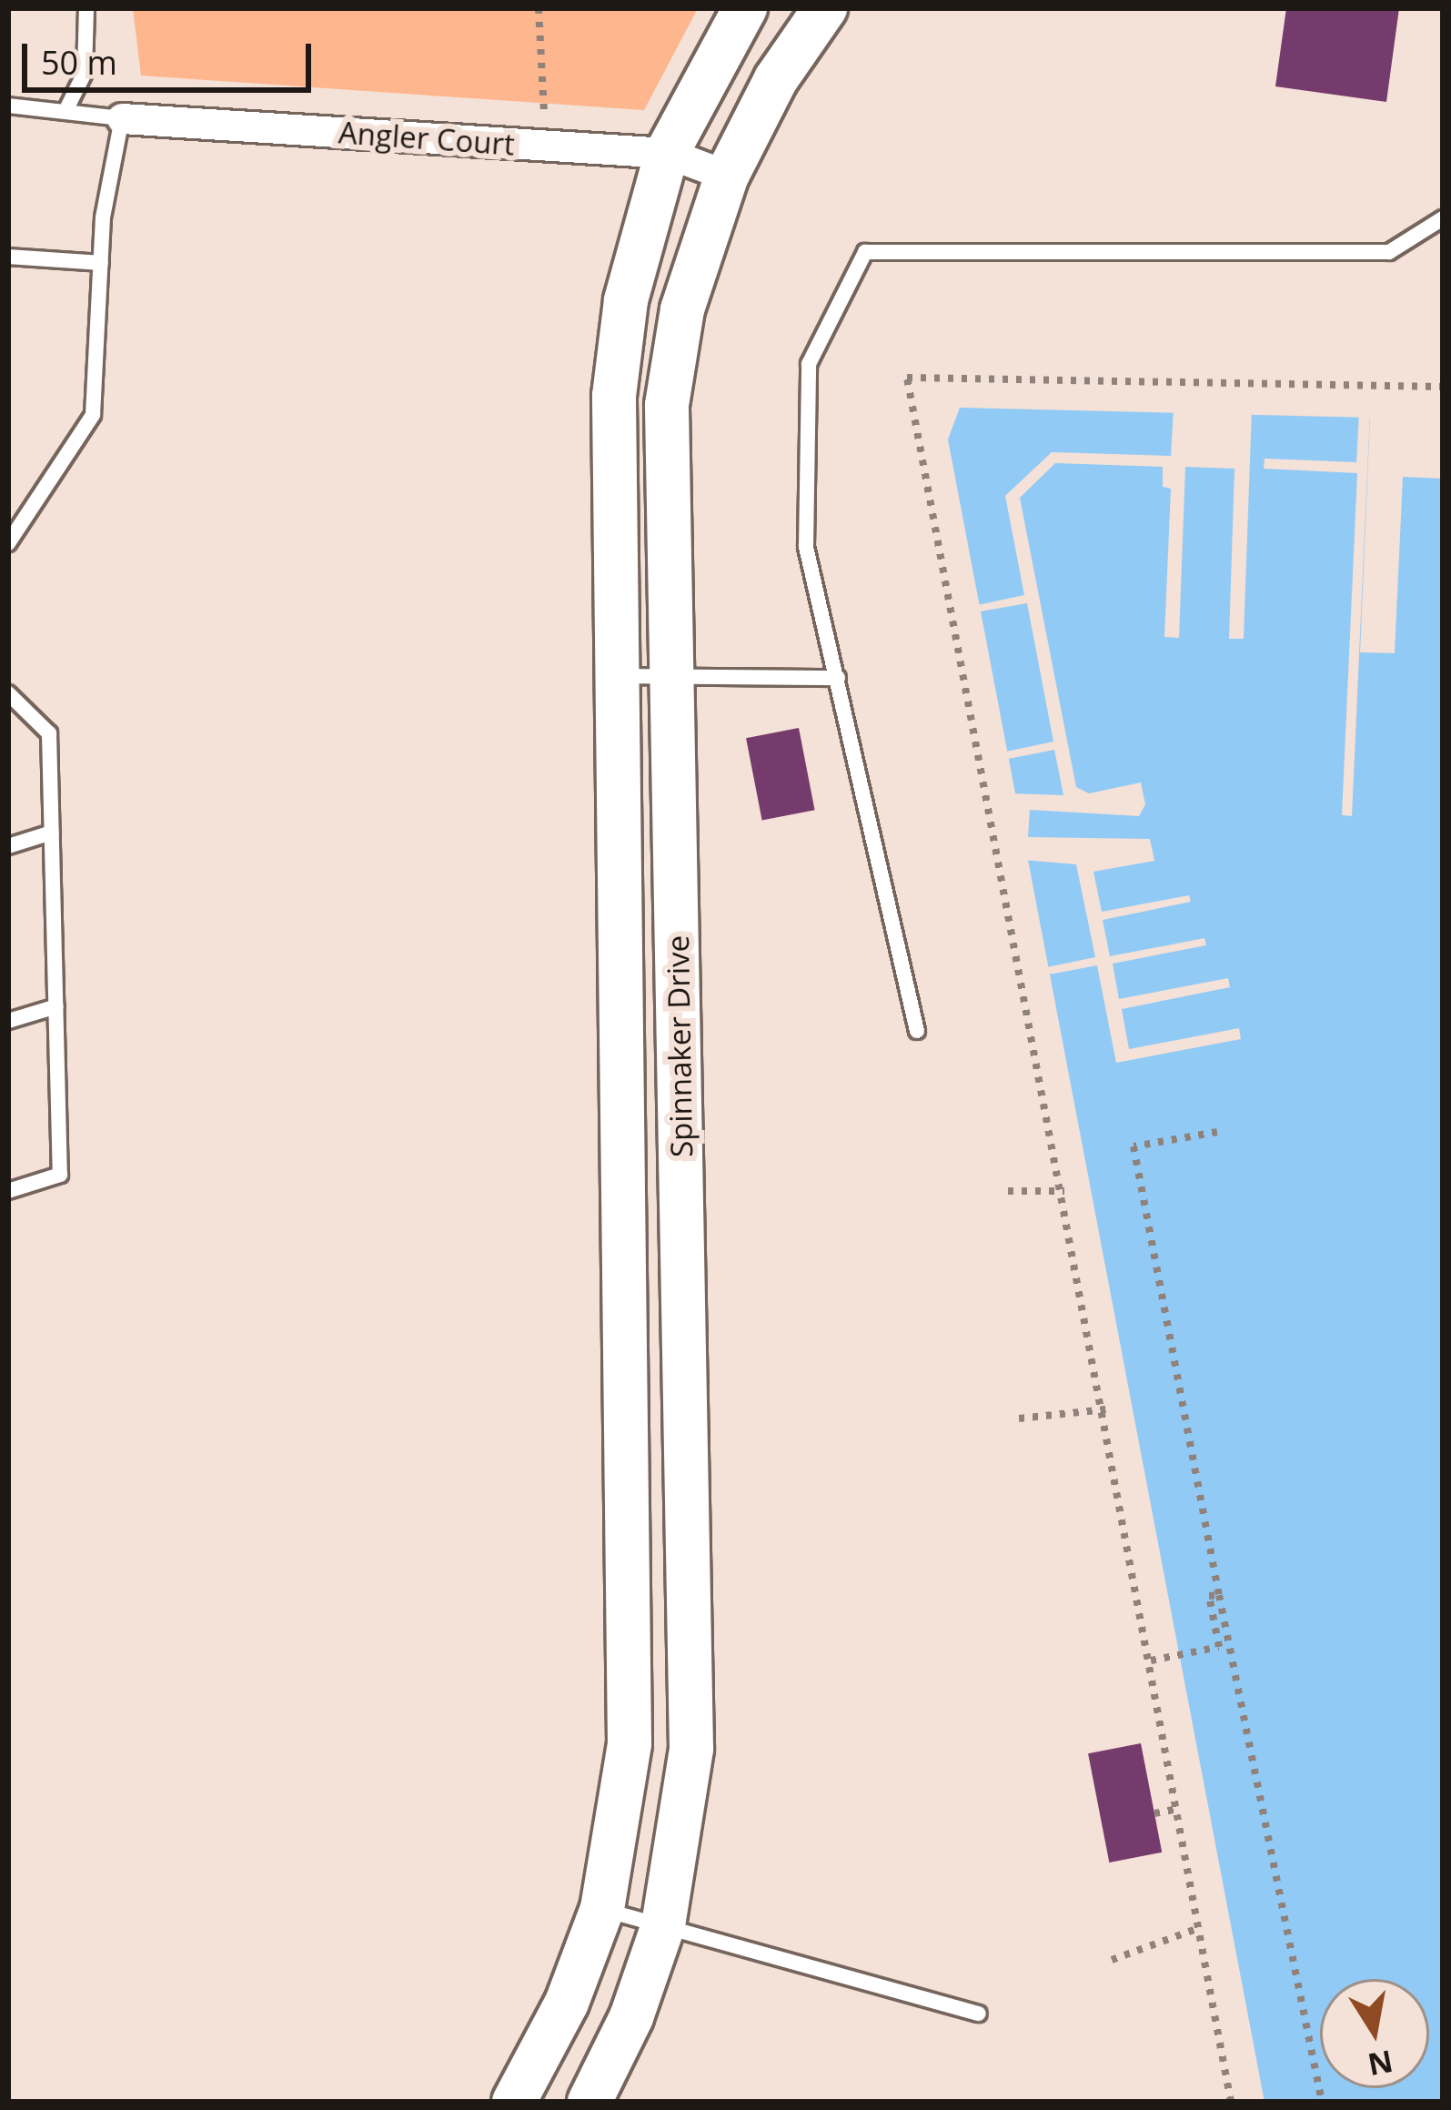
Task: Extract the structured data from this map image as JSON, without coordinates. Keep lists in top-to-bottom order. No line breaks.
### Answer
{"streets":{"street":["Angler Court","Spinnaker Drive"]},"crossings":[["Angler Court","Spinnaker Drive"]],"scale_bar":"50 m","north":"bottom"}
